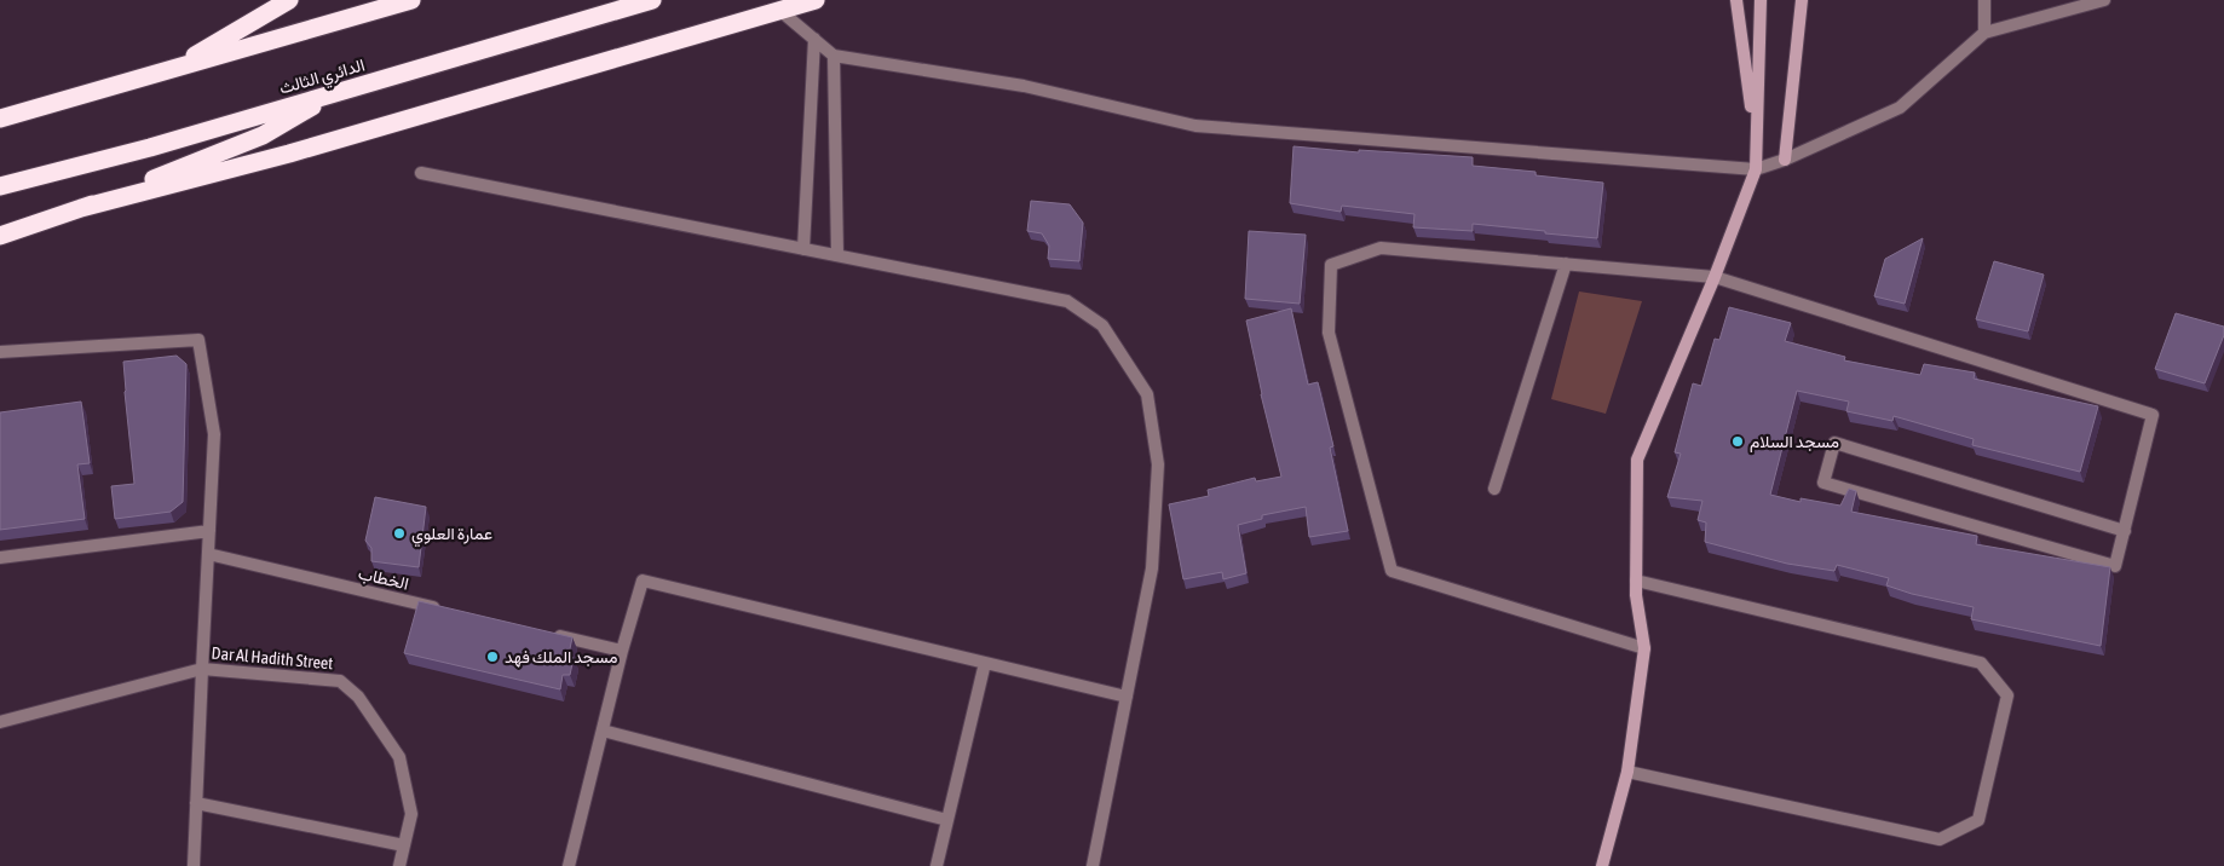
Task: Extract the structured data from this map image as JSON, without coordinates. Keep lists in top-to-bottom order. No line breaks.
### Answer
{"streets":{"highway":["الدائري الثالث"],"street":["الخطاب","Dar Al Hadith Street"]},"places":["مسجد السلام","عمارة العلوي","مسجد الملك فهد"]}
